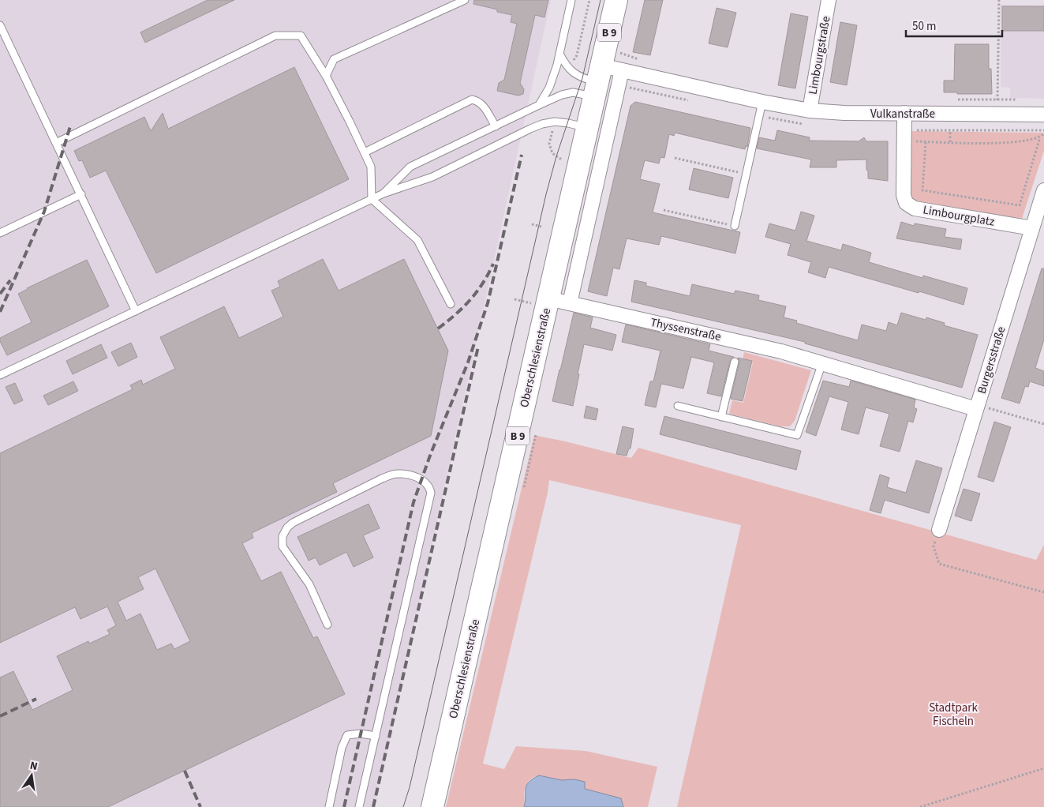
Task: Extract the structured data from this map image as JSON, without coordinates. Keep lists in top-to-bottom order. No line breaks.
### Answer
{"streets":{"main road":["B 9","Oberschlesienstraße"],"street":["Limbourgstraße","Vulkanstraße","Limbourgplatz","Thyssenstraße","Burgersstraße"]},"crossings":[["Limbourgstraße","Vulkanstraße"],["Vulkanstraße","Limbourgplatz"],["Vulkanstraße","Oberschlesienstraße"],["Limbourgplatz","Burgersstraße"],["Thyssenstraße","Oberschlesienstraße"],["Thyssenstraße","Burgersstraße"]],"parks":["Stadtpark Fischeln"],"scale_bar":"50 m","north":"top"}
